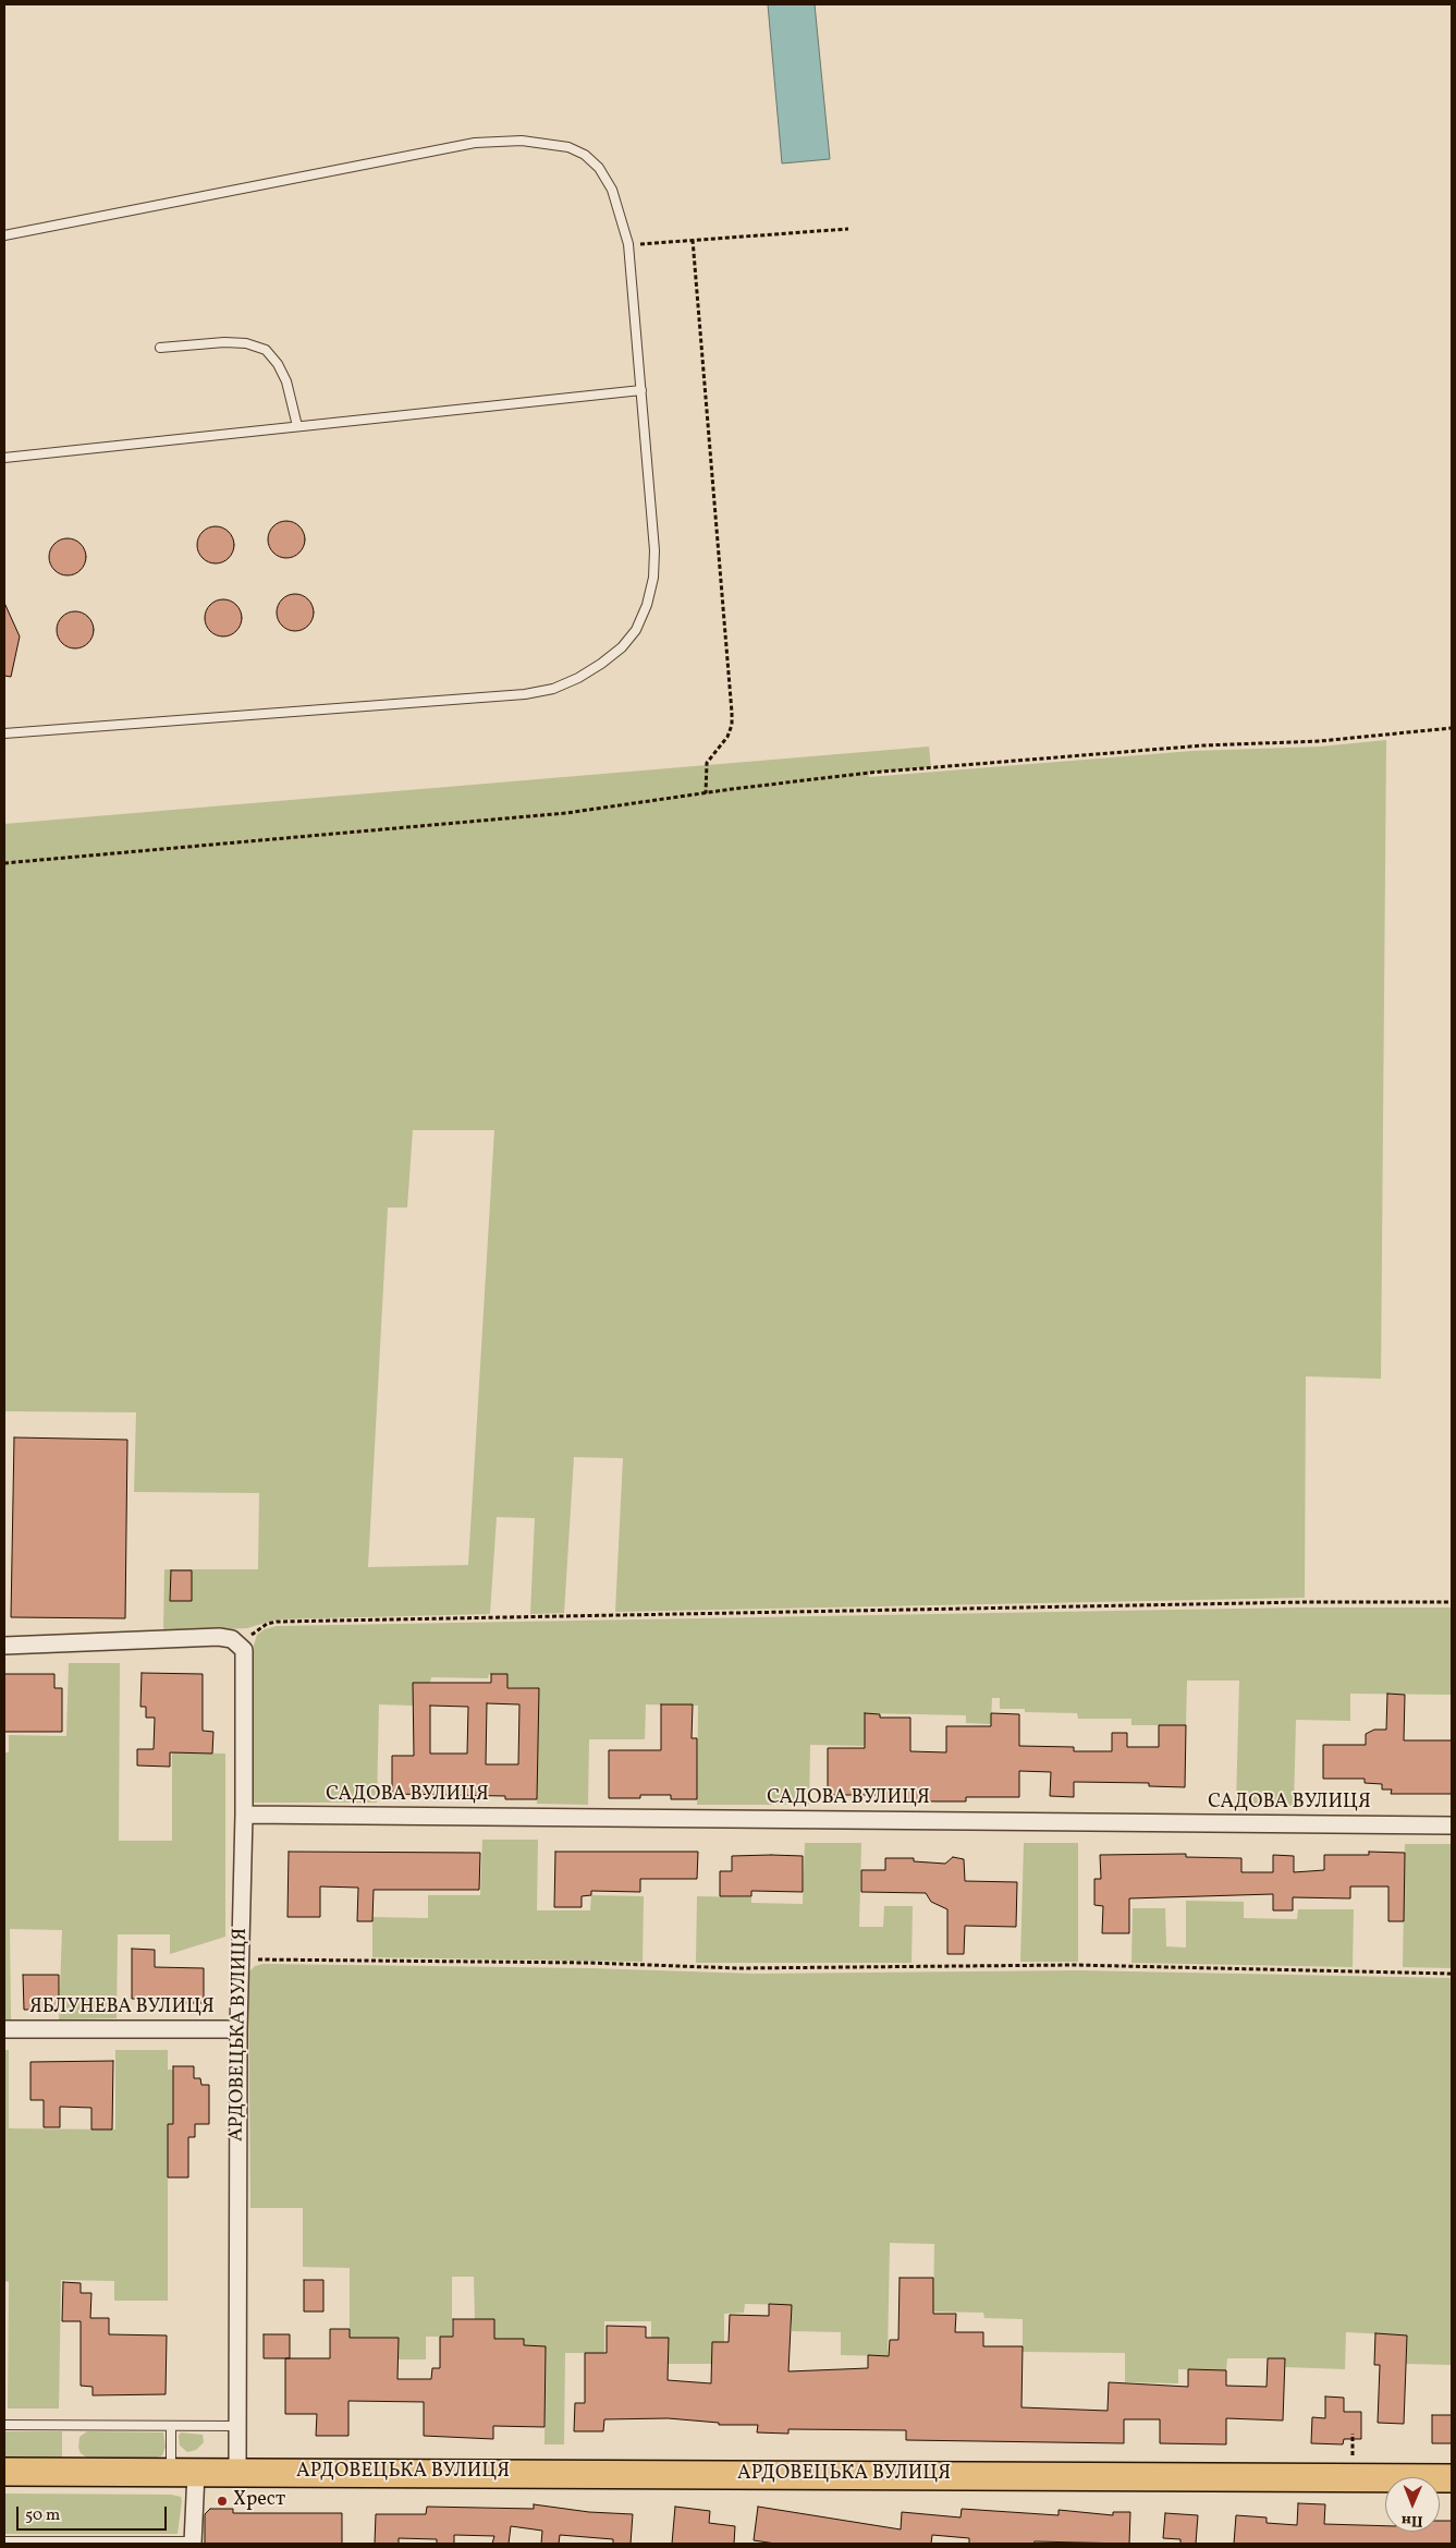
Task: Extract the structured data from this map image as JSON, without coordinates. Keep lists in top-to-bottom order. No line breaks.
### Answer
{"streets":{"highway":["АРДОВЕЦЬКА ВУЛИЦЯ"],"street":["САДОВА ВУЛИЦЯ","ЯБЛУНЕВА ВУЛИЦЯ"]},"crossings":[["САДОВА ВУЛИЦЯ","АРДОВЕЦЬКА ВУЛИЦЯ"],["ЯБЛУНЕВА ВУЛИЦЯ","АРДОВЕЦЬКА ВУЛИЦЯ"]],"places":["Хрест"],"scale_bar":"50 m","north":"bottom"}
